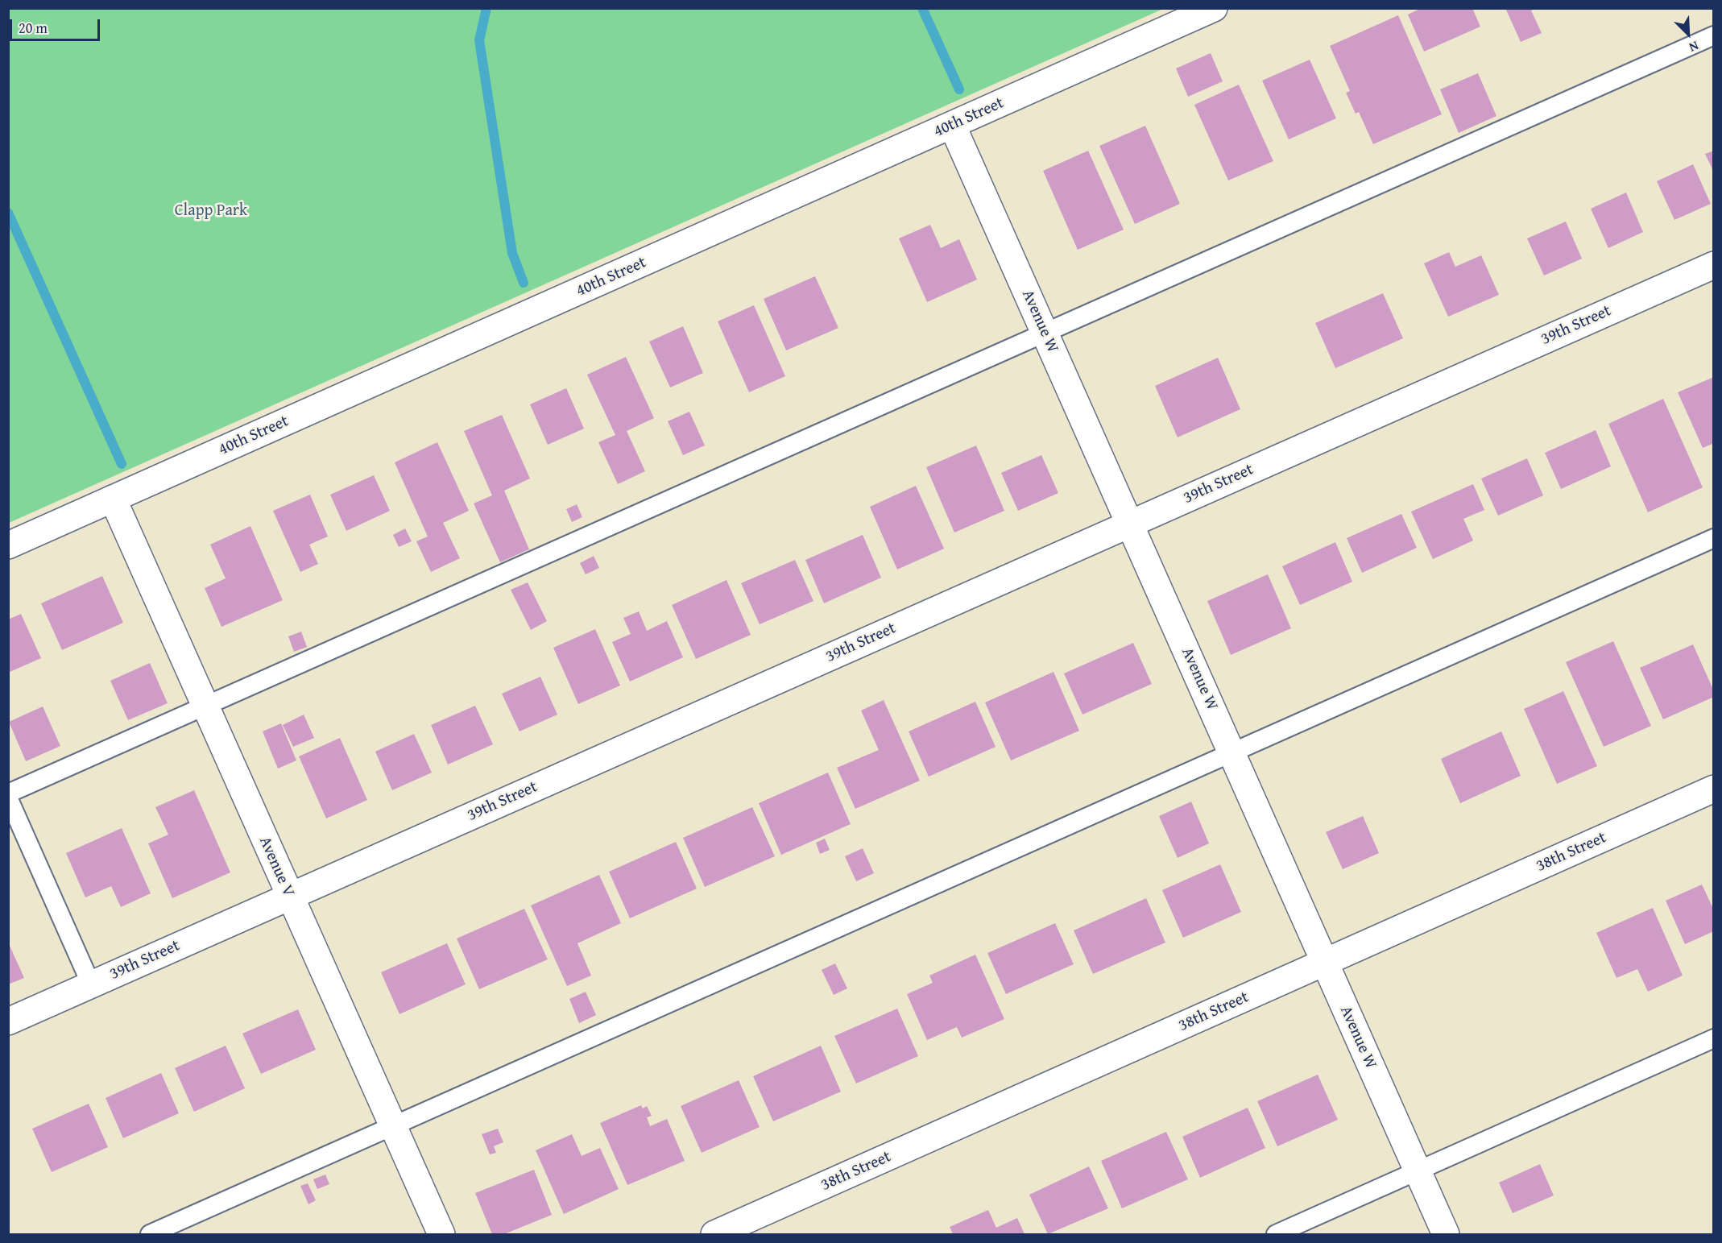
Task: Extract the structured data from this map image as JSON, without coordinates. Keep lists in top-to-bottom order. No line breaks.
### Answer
{"streets":{"street":["40th Street","Avenue W","39th Street","38th Street","Avenue V"]},"crossings":[["40th Street","Avenue W"],["40th Street","Avenue V"],["Avenue W","39th Street"],["Avenue W","38th Street"],["39th Street","Avenue V"]],"parks":["Clapp Park"],"scale_bar":"20 m","north":"bottom right"}
